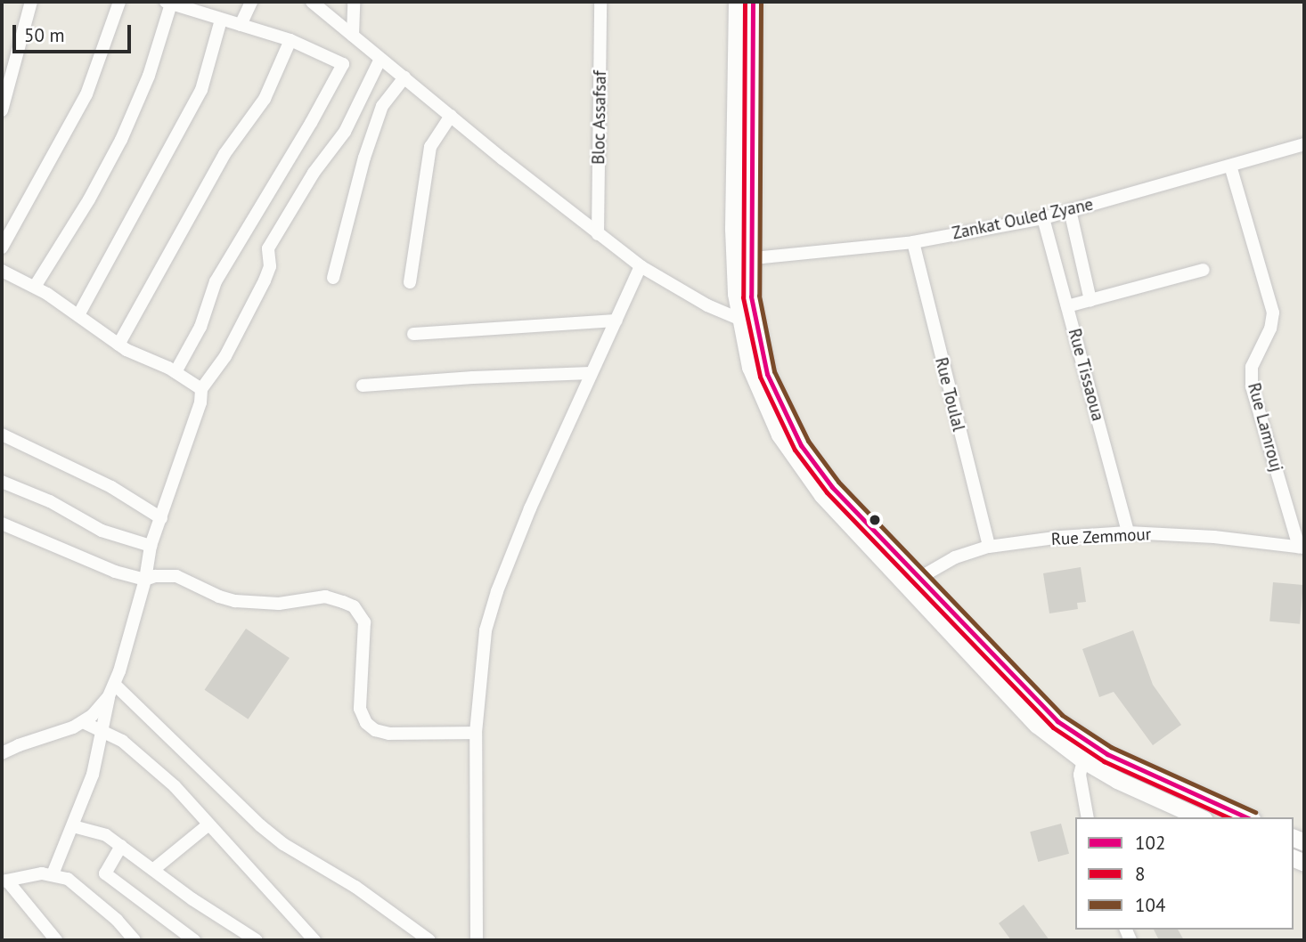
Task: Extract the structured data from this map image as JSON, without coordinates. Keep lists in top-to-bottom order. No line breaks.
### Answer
{"streets":{"street":["Bloc Assafsaf","Zankat Ouled Zyane","Rue Tissaoua","Rue Toulal","Rue Lamrouj","Rue Zemmour"]},"crossings":[["Zankat Ouled Zyane","Rue Tissaoua"],["Zankat Ouled Zyane","Rue Toulal"],["Zankat Ouled Zyane","Rue Lamrouj"],["Rue Tissaoua","Rue Zemmour"],["Rue Toulal","Rue Zemmour"],["Rue Lamrouj","Rue Zemmour"]],"lines":["transit line 102","transit line 8","transit line 104"],"legend":["102","8","104"],"scale_bar":"50 m"}
